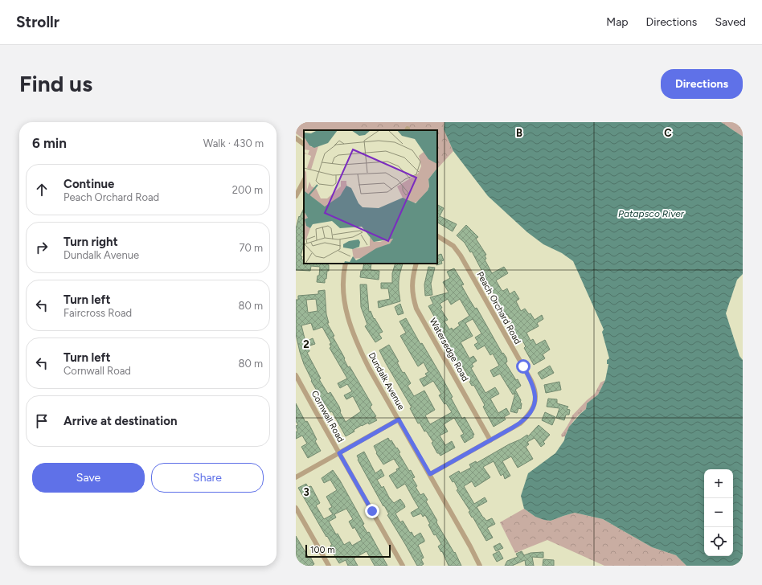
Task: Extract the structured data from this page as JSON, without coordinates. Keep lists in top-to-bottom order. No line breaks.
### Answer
{"streets":{"street":["Peach Orchard Road","Watersedge Road","Dundalk Avenue","Cornwall Road"]},"crossings":[["Peach Orchard Road","Watersedge Road"],["Peach Orchard Road","Dundalk Avenue"]],"water":["Patapsco River"],"scale_bar":"100 m","page":{"header":"Strollr","nav":["Map","Directions","Saved"],"buttons":["Directions",["Save","Share"]],"title":"Find us","heading":["6 min","Walk · 430 m"],"list":[["Continue","Peach Orchard Road","200 m"],["Turn right","Dundalk Avenue","70 m"],["Turn left","Faircross Road","80 m"],["Turn left","Cornwall Road","80 m"],"Arrive at destination"],"map_buttons":["+","−"],"scale":"100 m"},"grid":{"columns":["B","C"],"rows":["2","3"]}}
